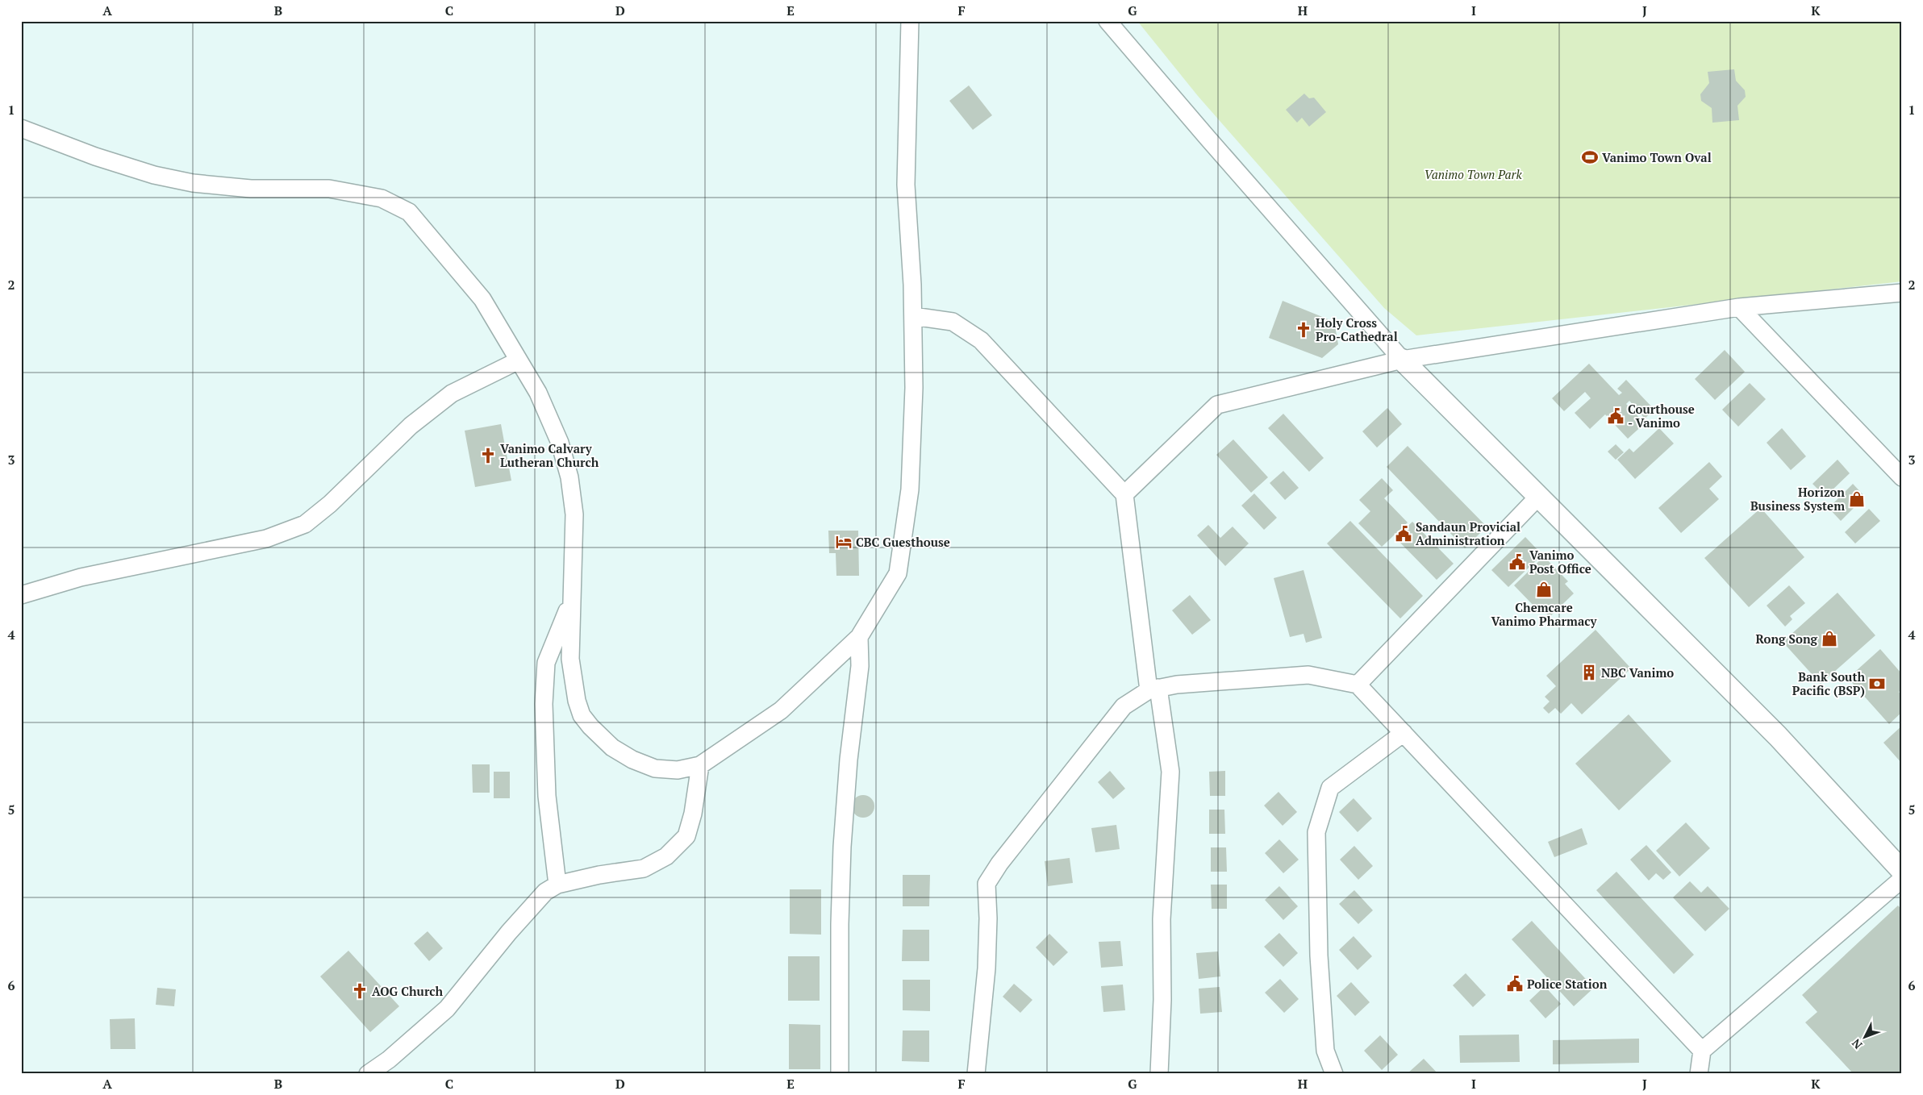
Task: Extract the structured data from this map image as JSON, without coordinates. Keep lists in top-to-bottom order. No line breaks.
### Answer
{"parks":["Vanimo Town Park"],"places":{"sports":["Vanimo Town Oval"],"church":["Holy Cross Pro-Cathedral","Vanimo Calvary Lutheran Church","AOG Church"],"public building":["Courthouse - Vanimo","Sandaun Provicial Administration","Vanimo Post Office","Police Station"],"shop":["Horizon Business System","Chemcare Vanimo Pharmacy","Rong Song"],"hotel":["CBC Guesthouse"],"building":["NBC Vanimo"],"bank":["Bank South Pacific (BSP)"]},"north":"bottom left","grid":{"columns":["A","B","C","D","E","F","G","H","I","J","K"],"rows":["1","2","3","4","5","6"]}}
